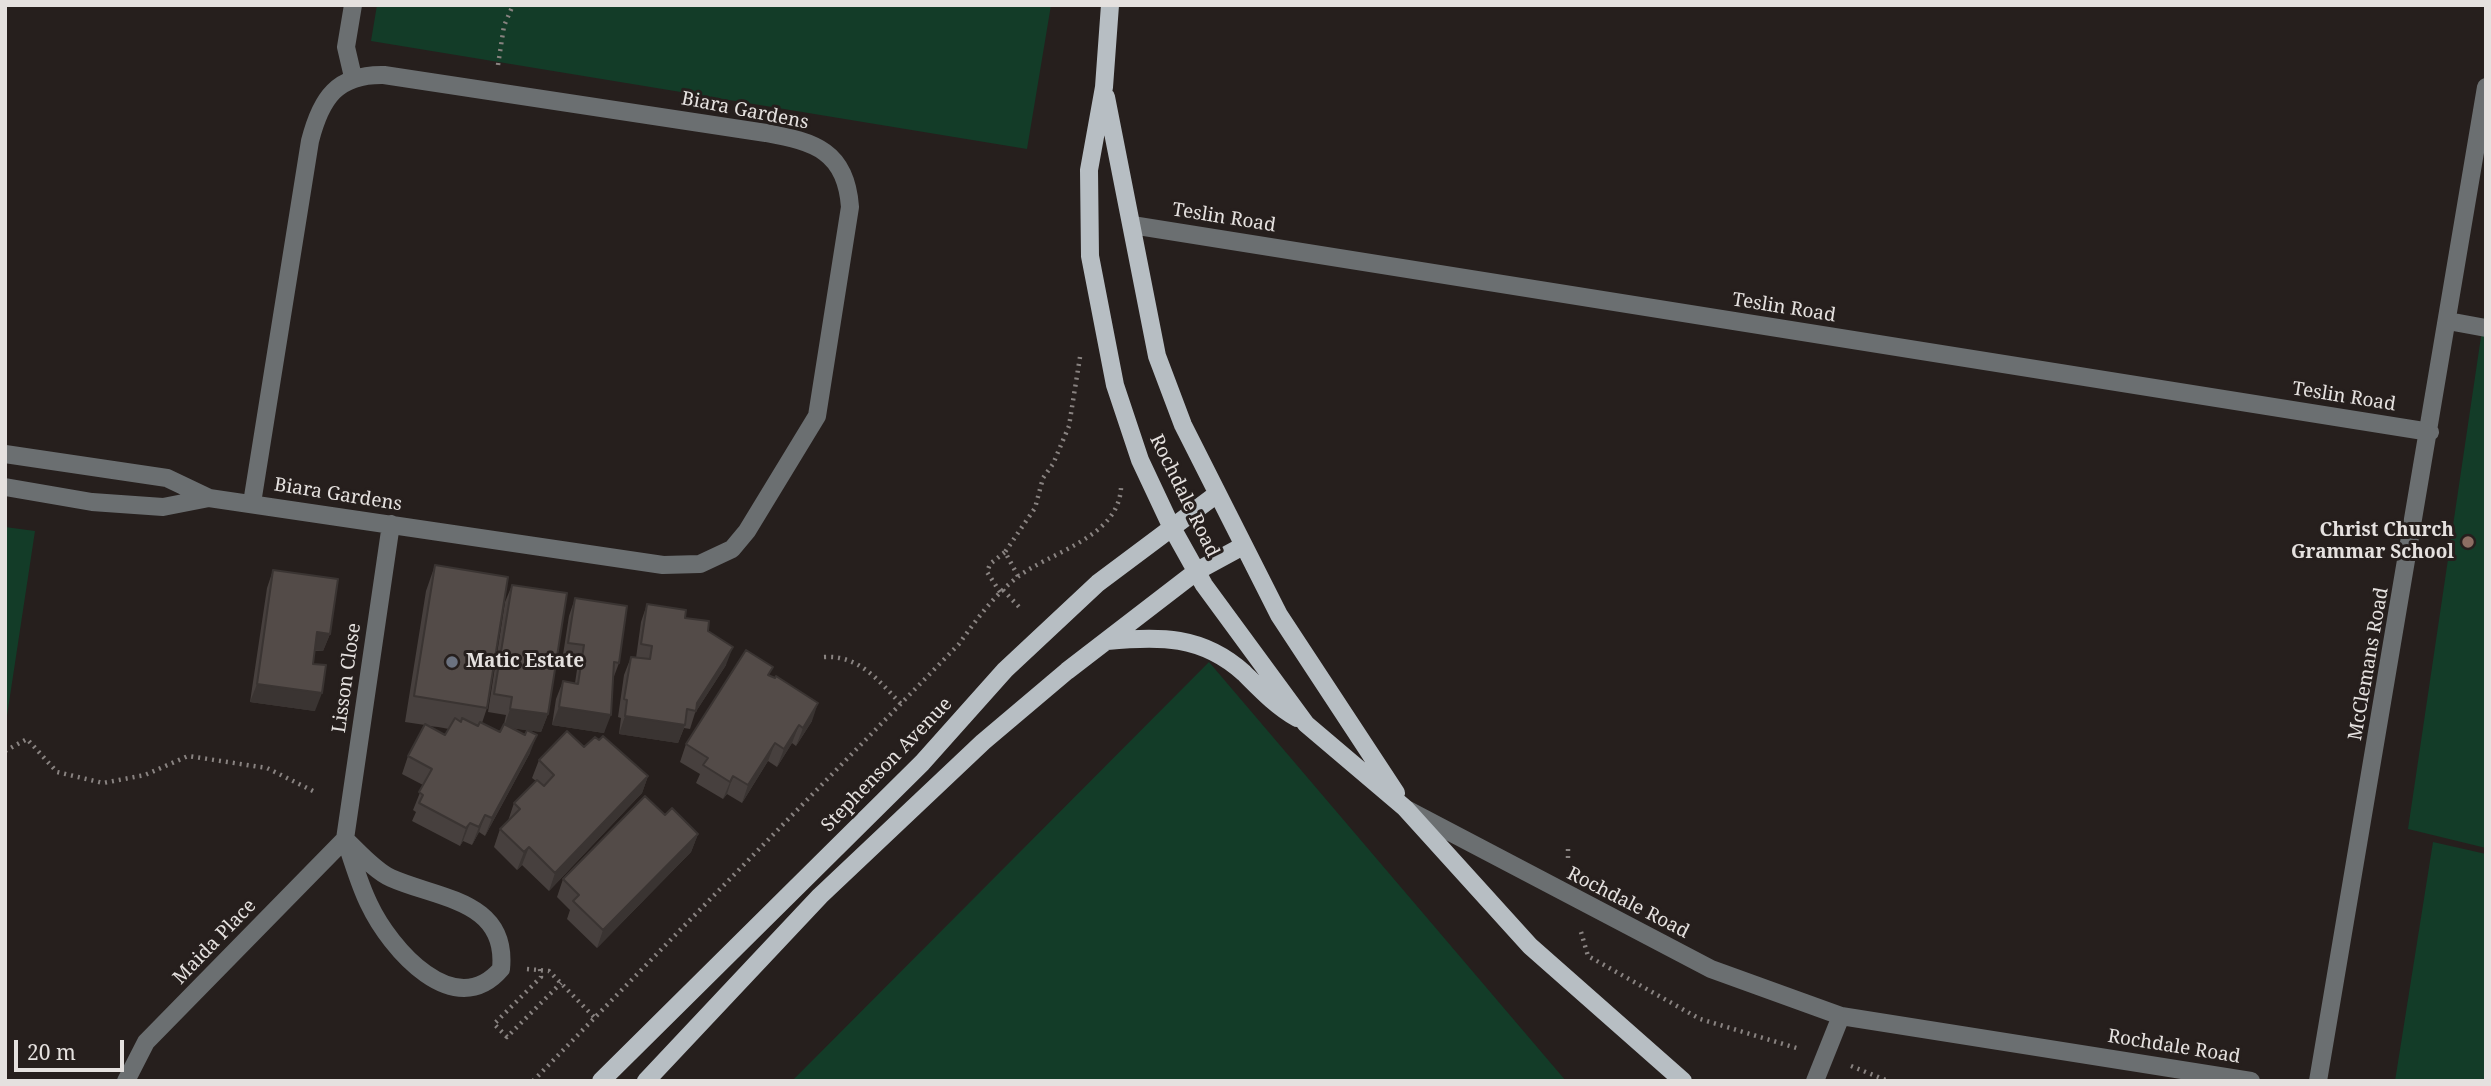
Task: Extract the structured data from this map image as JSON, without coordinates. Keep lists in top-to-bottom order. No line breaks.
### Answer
{"streets":{"main road":["Rochdale Road","Stephenson Avenue"],"street":["Biara Gardens","Teslin Road","McClemans Road","Lisson Close","Maida Place"]},"crossings":[["Biara Gardens","Lisson Close"],["Teslin Road","Rochdale Road"],["Teslin Road","McClemans Road"],["Rochdale Road","Stephenson Avenue"],["Lisson Close","Maida Place"]],"places":["Christ Church Grammar School","Matic Estate"],"scale_bar":"20 m"}
